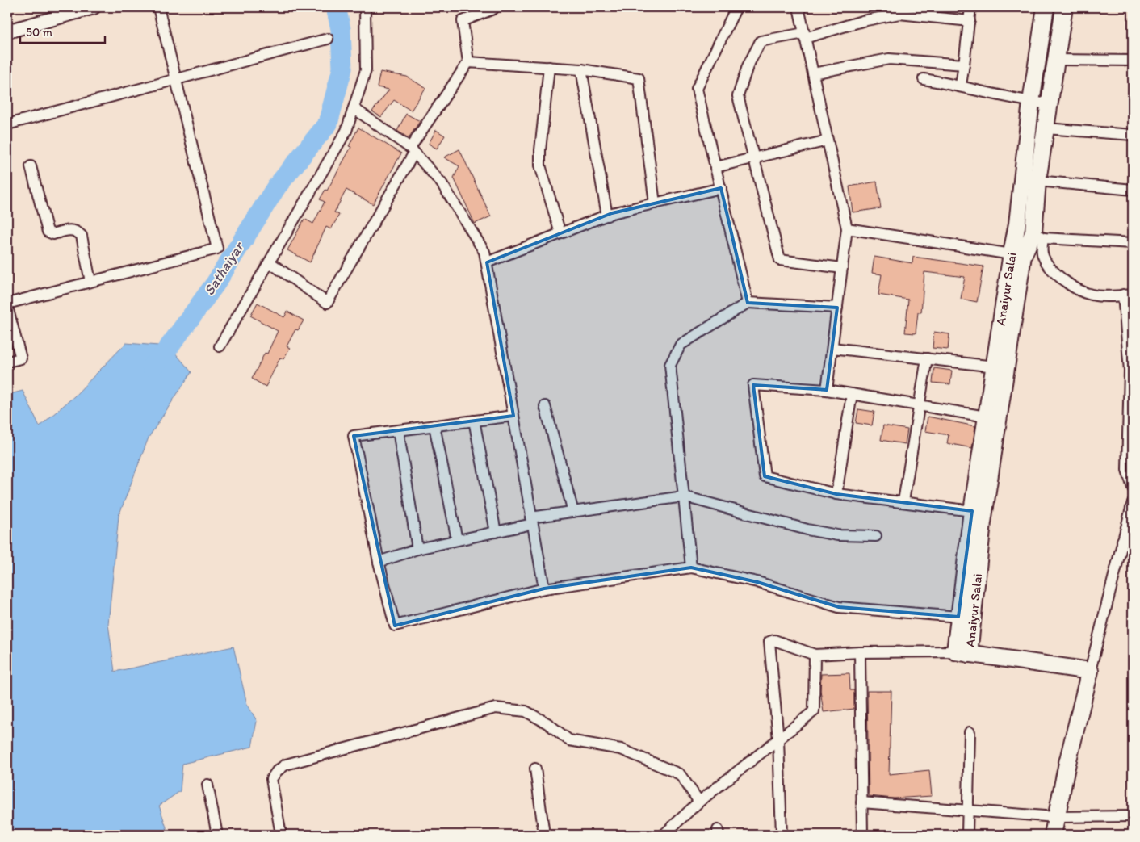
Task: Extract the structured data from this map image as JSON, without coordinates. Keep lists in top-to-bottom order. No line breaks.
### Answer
{"streets":{"main road":["Anaiyur Salai"]},"water":["Sathaiyar"],"scale_bar":"50 m"}
